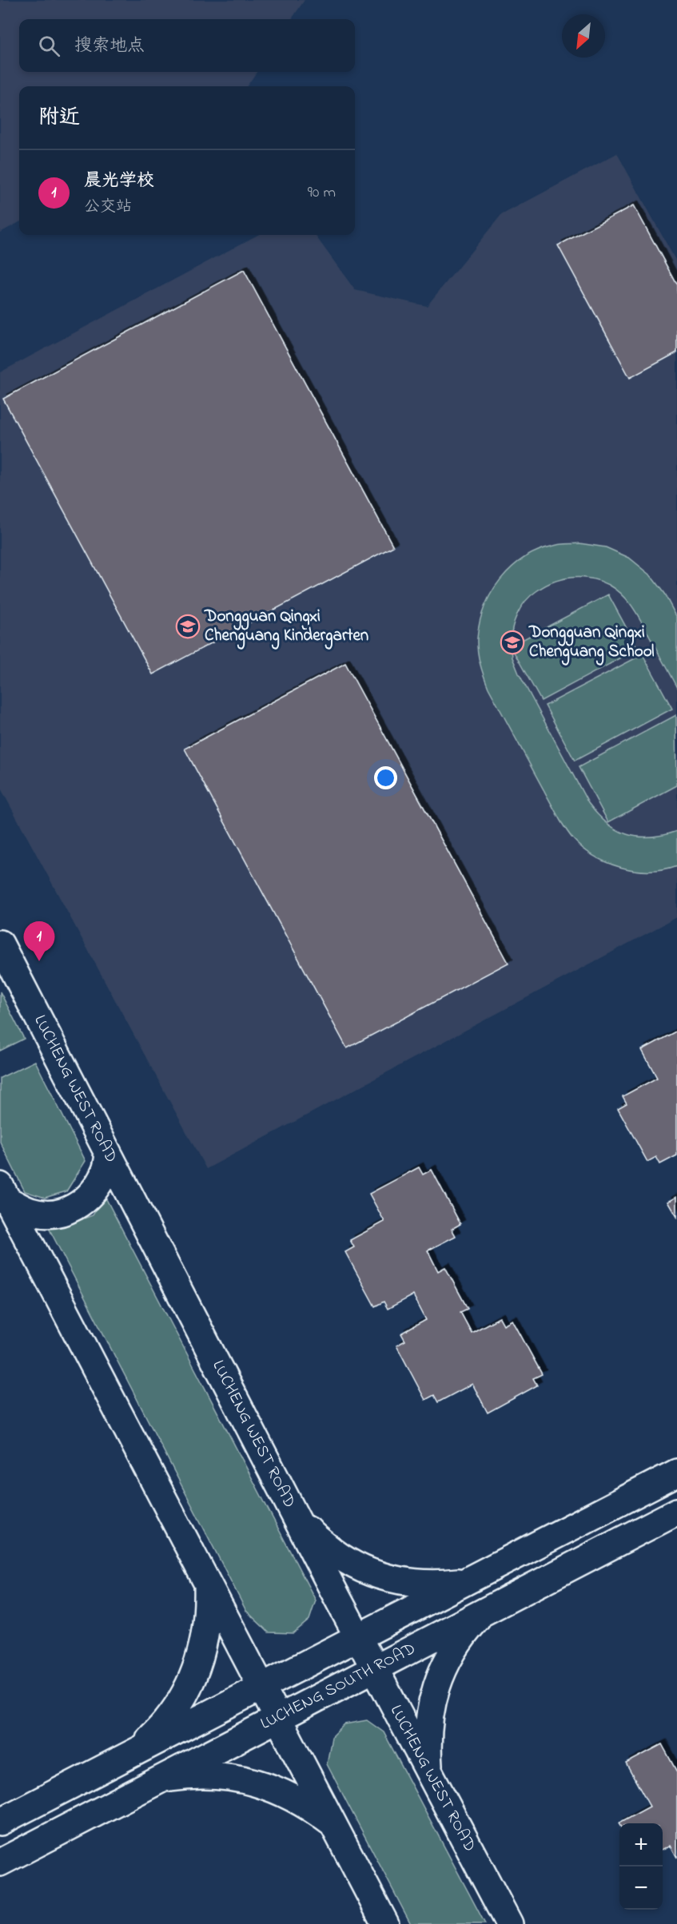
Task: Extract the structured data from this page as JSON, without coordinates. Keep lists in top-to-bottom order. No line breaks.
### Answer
{"streets":{"street":["LUCHENG WEST ROAD","LUCHENG SOUTH ROAD"]},"crossings":[["LUCHENG WEST ROAD","LUCHENG SOUTH ROAD"]],"places":{"school or university":["Dongguan Qingxi Chenguang Kindergarten","Dongguan Qingxi Chenguang School"]},"north":"bottom left","page":{"search":"搜索地点","heading":"附近","list":[{"mark":"1","name":"晨光学校","note":"公交站","value":"90 m"}],"pins":"1","map_buttons":["+","−"]}}
